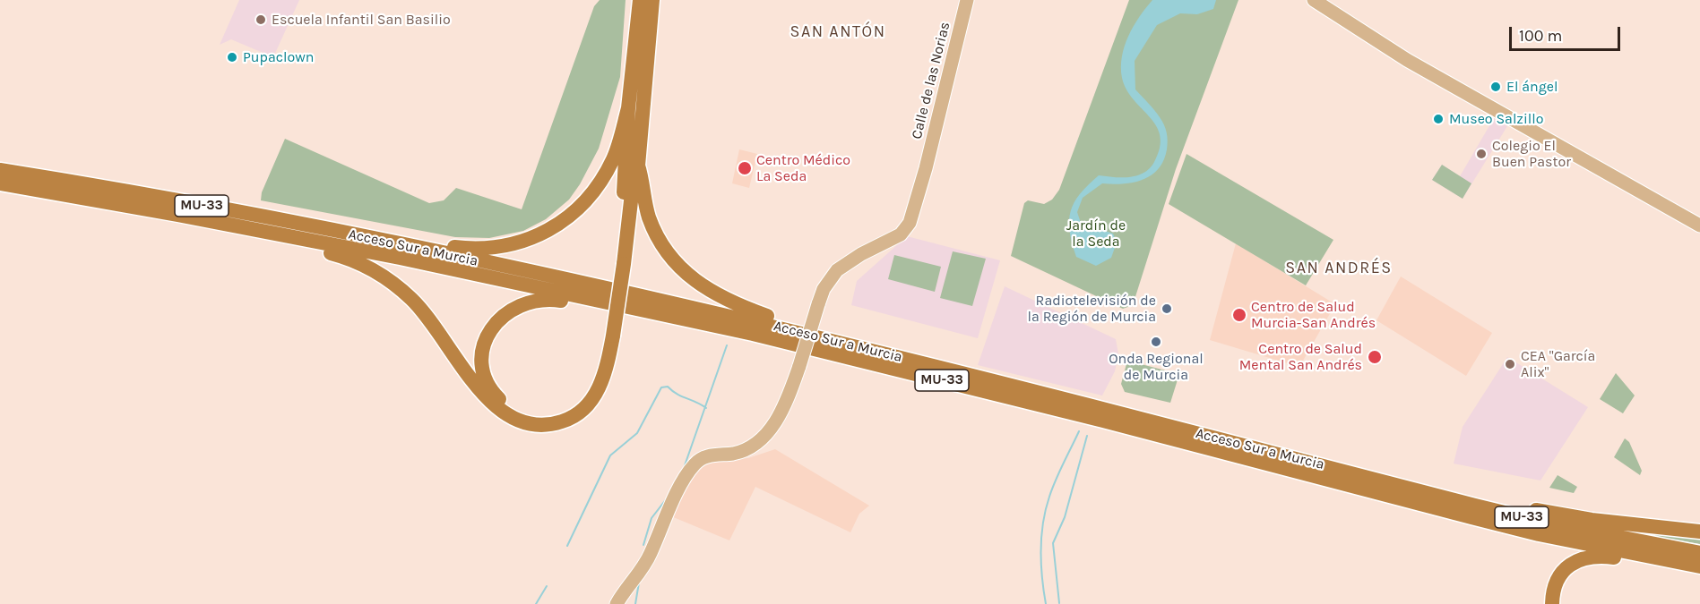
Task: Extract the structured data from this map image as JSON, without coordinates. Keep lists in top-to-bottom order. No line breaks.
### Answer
{"streets":{"highway":["MU-33","Acceso Sur a Murcia"],"main road":["Calle de las Norias"]},"districts":["SAN ANTÓN","SAN ANDRÉS"],"parks":["Jardín de la Seda"],"places":["Escuela Infantil San Basilio","Pupaclown","El ángel","Museo Salzillo","Colegio El Buen Pastor","Centro Médico La Seda","Radiotelevisión de la Región de Murcia","Centro de Salud Murcia-San Andrés","Onda Regional de Murcia","Centro de Salud Mental San Andrés","CEA \"García Alix\""],"scale_bar":"100 m"}
